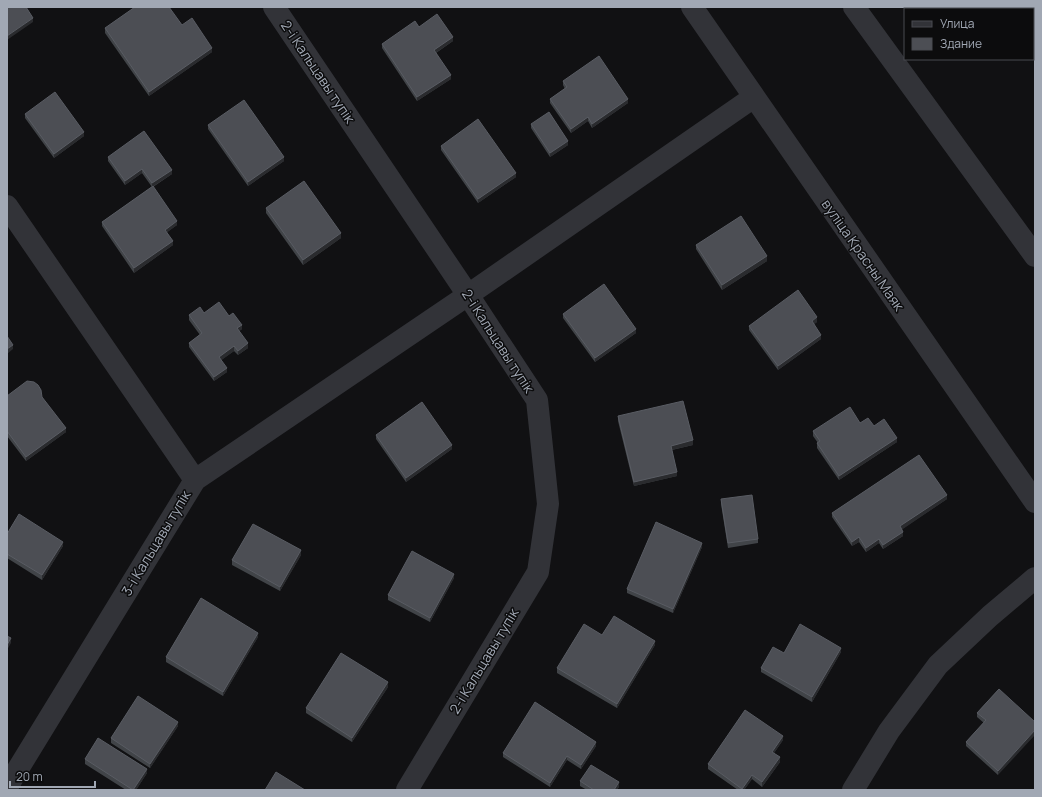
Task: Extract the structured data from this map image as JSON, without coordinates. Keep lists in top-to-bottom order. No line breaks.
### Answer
{"streets":{"street":["2-і Кальцавы тупік","вуліца Красны Маяк","3-і Кальцавы тупік"]},"legend":["Улица","Здание"],"scale_bar":"20 m"}
